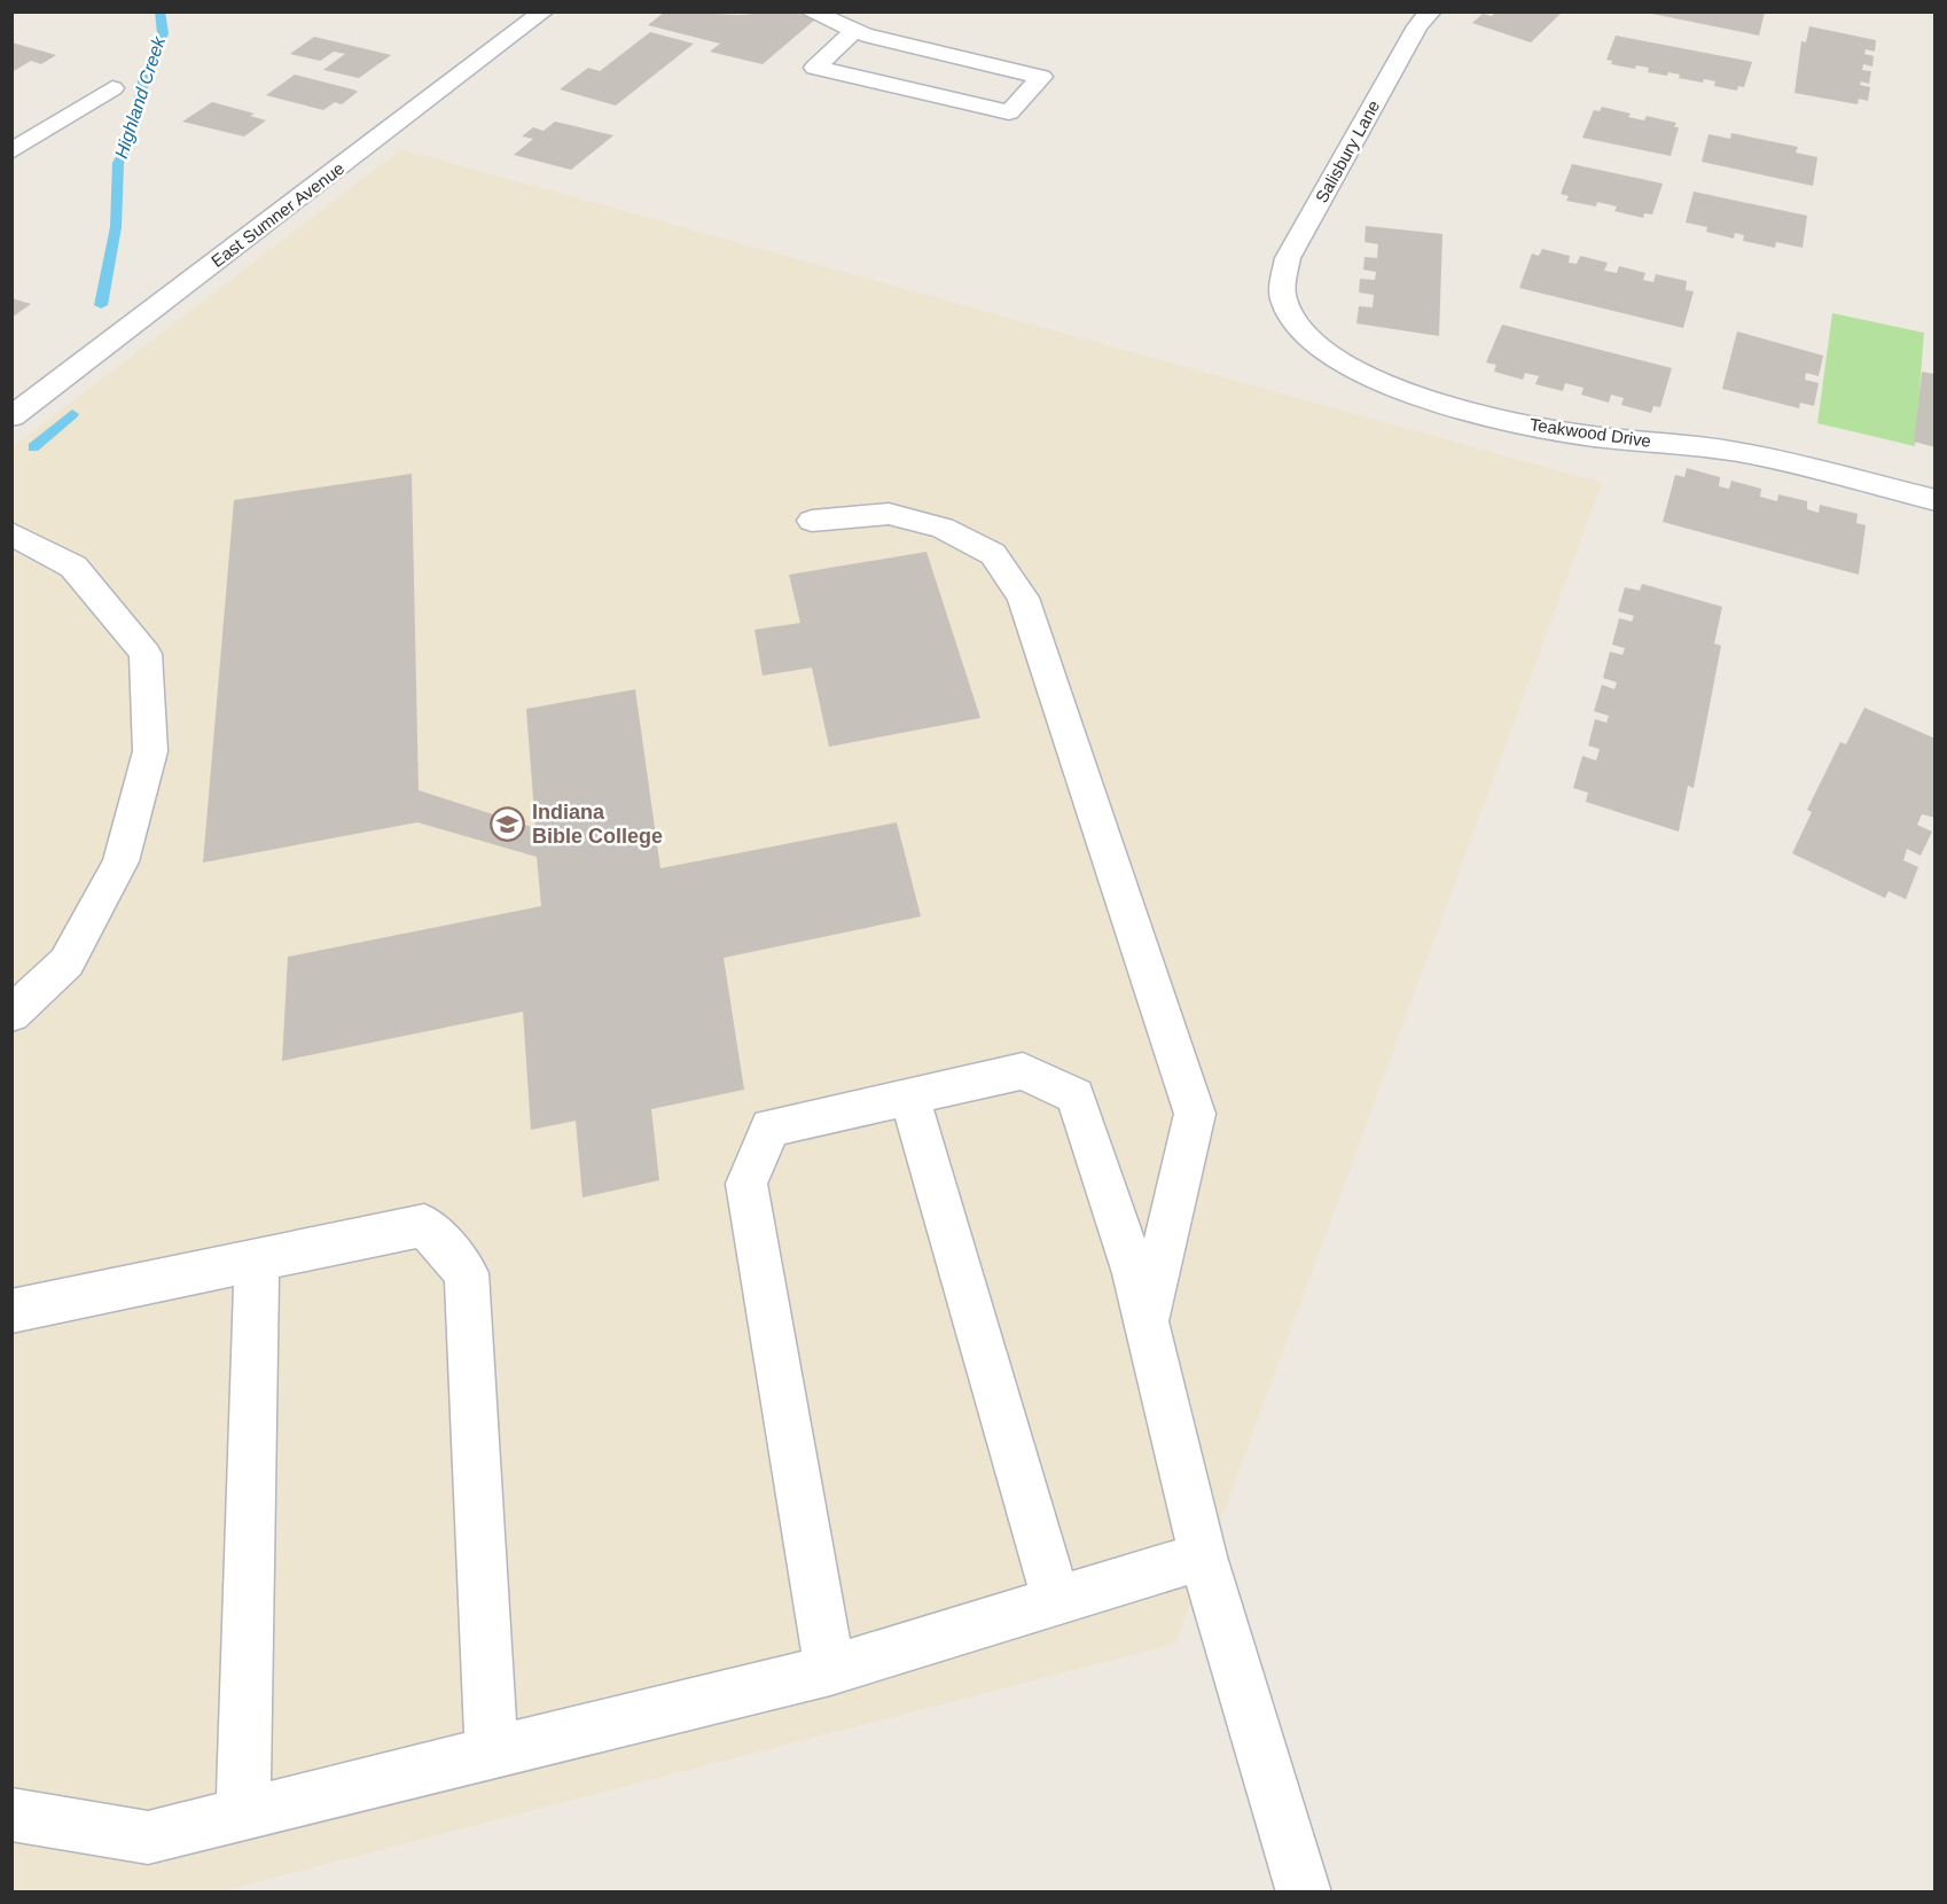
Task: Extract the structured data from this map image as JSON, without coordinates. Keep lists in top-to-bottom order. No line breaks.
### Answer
{"streets":{"street":["Salisbury Lane","East Sumner Avenue","Teakwood Drive"]},"crossings":[["Salisbury Lane","Teakwood Drive"]],"water":["Highland Creek"],"places":{"school or university":["Indiana Bible College"]}}
